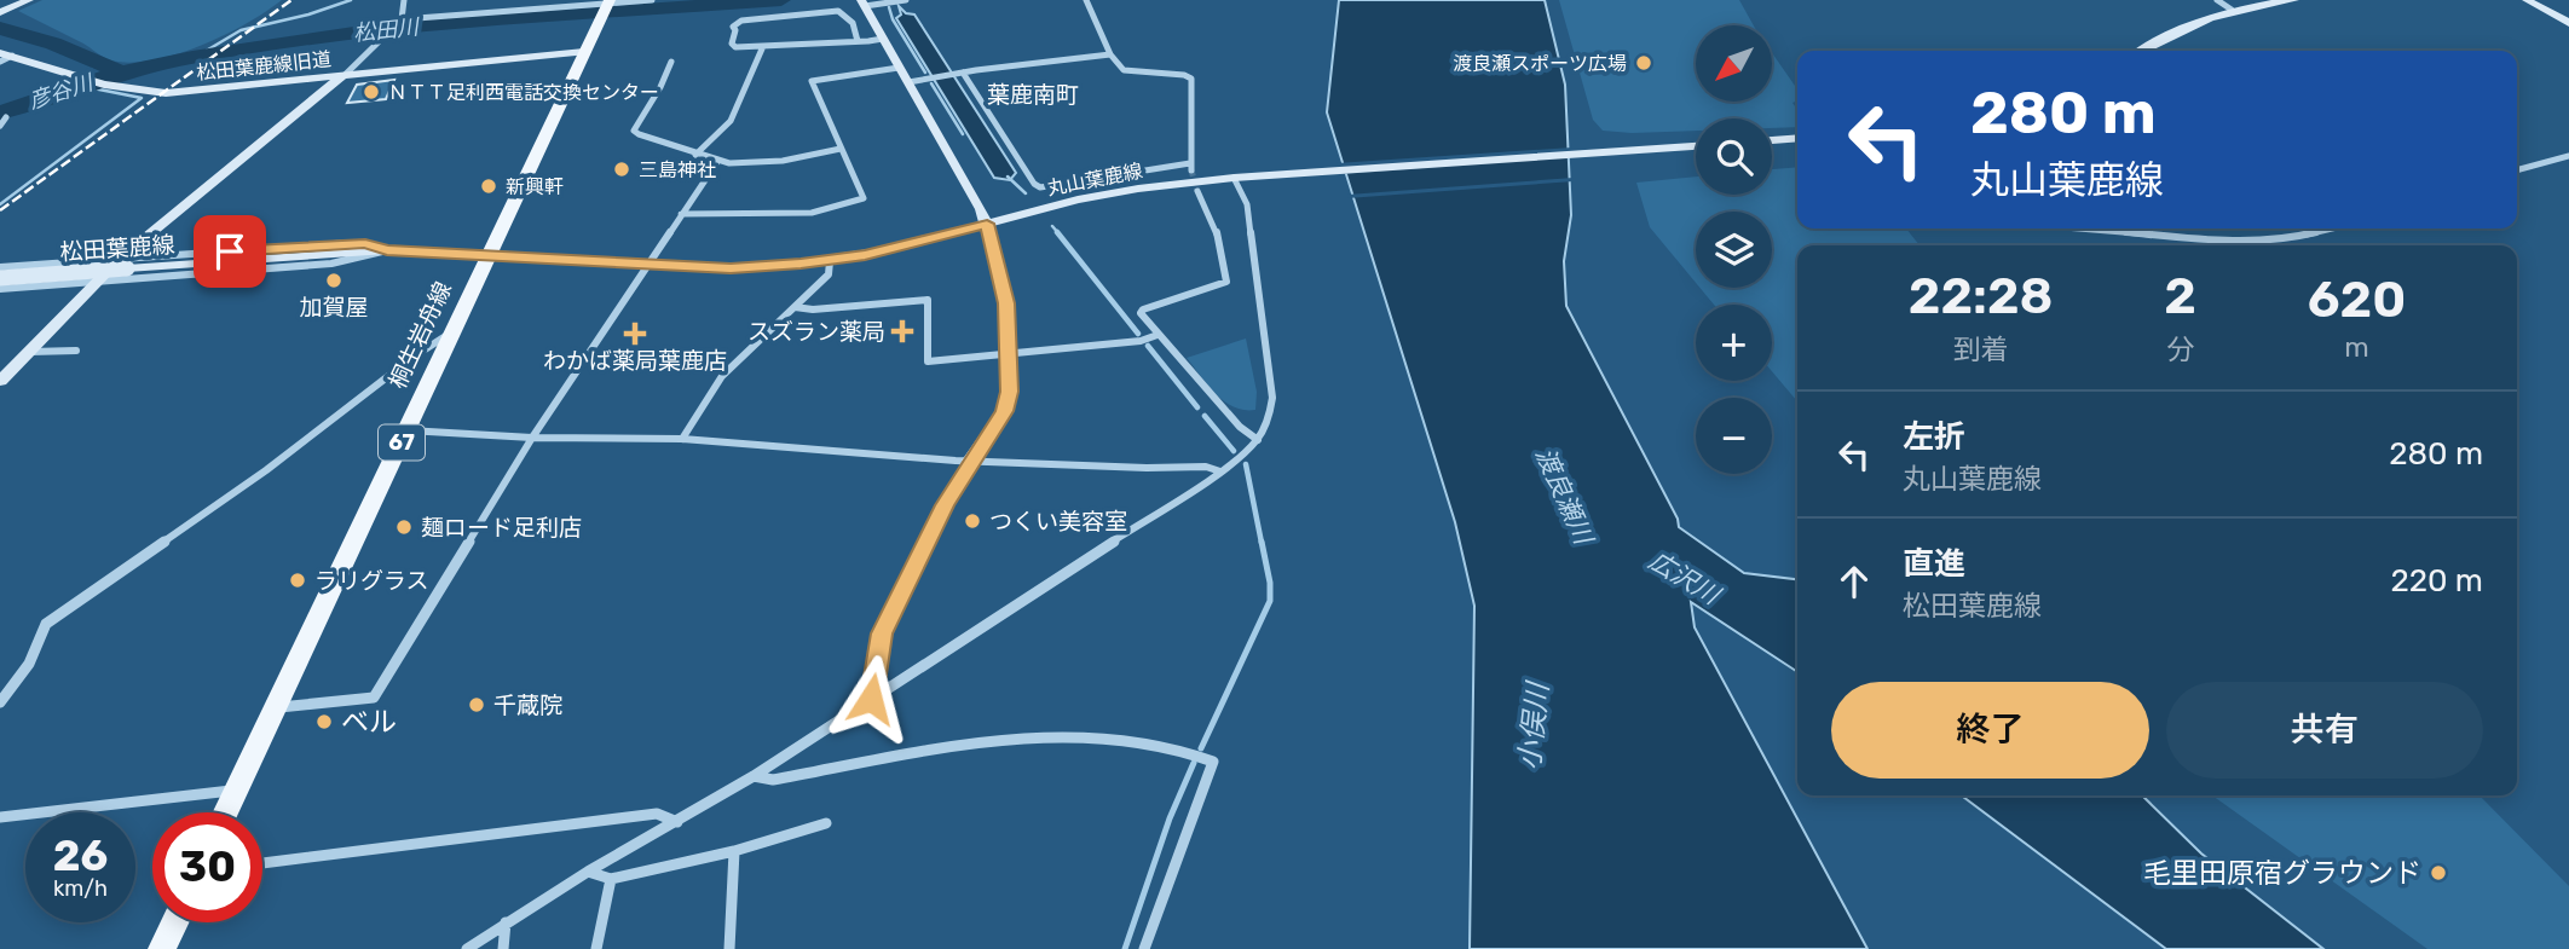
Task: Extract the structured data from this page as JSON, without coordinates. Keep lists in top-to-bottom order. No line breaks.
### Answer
{"streets":{"main road":["桐生岩舟線","67"],"street":["松田葉鹿線旧道","丸山葉鹿線","松田葉鹿線"]},"crossings":[["松田葉鹿線旧道","桐生岩舟線"],["丸山葉鹿線","松田葉鹿線"],["丸山葉鹿線","桐生岩舟線"],["松田葉鹿線","桐生岩舟線"]],"districts":["葉鹿南町"],"water":["松田川","彦谷川","渡良瀬川","広沢川","小俣川"],"places":{"other":["渡良瀬スポーツ広場","ＮＴＴ足利西電話交換センター","三島神社","新興軒","加賀屋","つくい美容室","麺ロード足利店","ラリグラス","千蔵院","ベル","毛里田原宿グラウンド"],"health":["スズラン薬局","わかば薬局葉鹿店"]},"north":"bottom left","page":{"map_buttons":["+","−"],"turn":["280 m","丸山葉鹿線"],"eta":["22:28","到着","2","分","620","m"],"list":[{"name":"左折","note":"丸山葉鹿線","value":"280 m"},{"name":"直進","note":"松田葉鹿線","value":"220 m"}],"buttons":["終了","共有"],"speed":"26 km/h","limit":"30"}}
